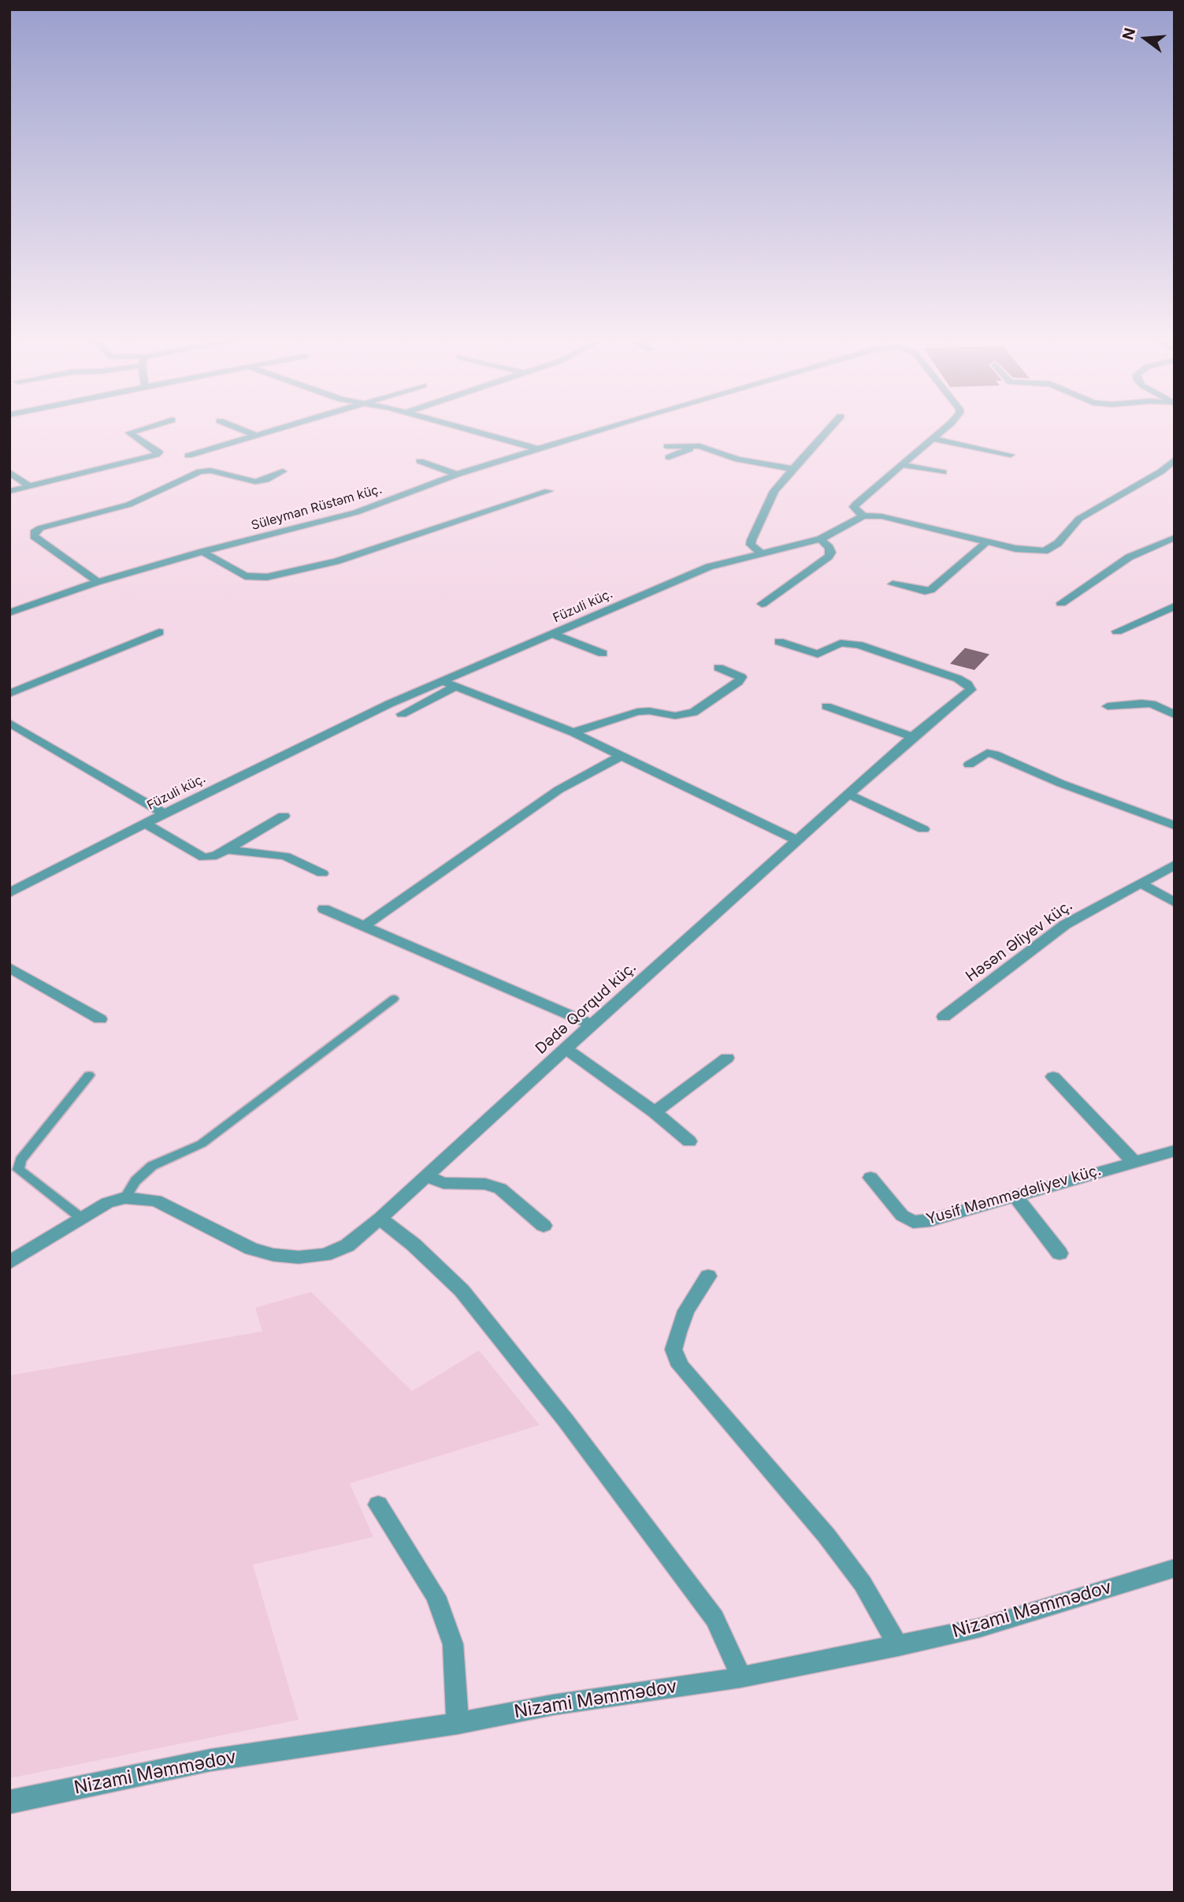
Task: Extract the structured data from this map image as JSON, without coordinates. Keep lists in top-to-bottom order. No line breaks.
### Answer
{"streets":{"street":["Süleyman Rüstəm küç.","Füzuli küç.","Həsən Əliyev küç.","Dədə Qorqud küç.","Yusif Məmmədəliyev küç.","Nizami Məmmədov"]},"crossings":[["Süleyman Rüstəm küç.","Füzuli küç."]],"north":"left"}
